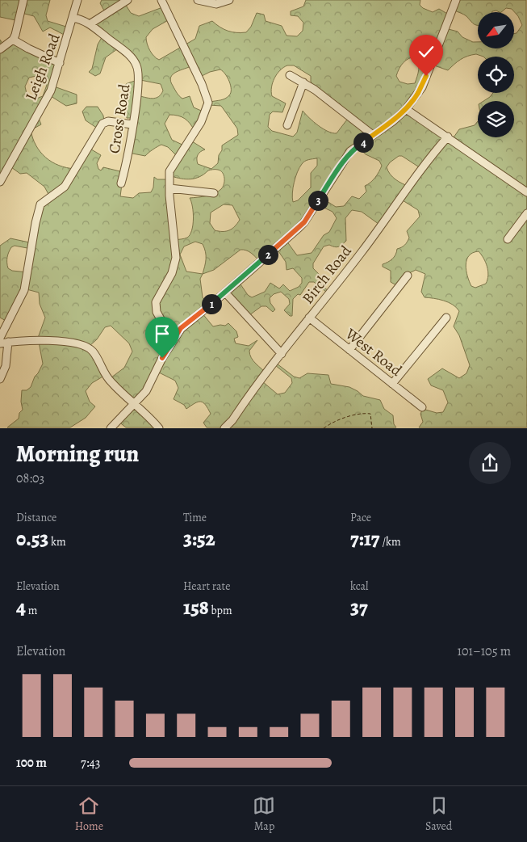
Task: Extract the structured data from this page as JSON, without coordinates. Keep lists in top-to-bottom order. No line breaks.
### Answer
{"streets":{"street":["Leigh Road","Cross Road","Birch Road","West Road"]},"crossings":[["Leigh Road","Cross Road"],["Birch Road","West Road"]],"north":"bottom left","page":{"pins":["4","3","2","1"],"heading":["Morning run","08:03"],"stats":[["Distance","0.53 km"],["Time","3:52"],["Pace","7:17 /km"],["Elevation","4 m"],["Heart rate","158 bpm"],["kcal","37"]],"chart":["Elevation","101–105 m"],"list":[{"name":"100 m","note":"7:43"}],"tabs":["Home","Map","Saved"]}}
